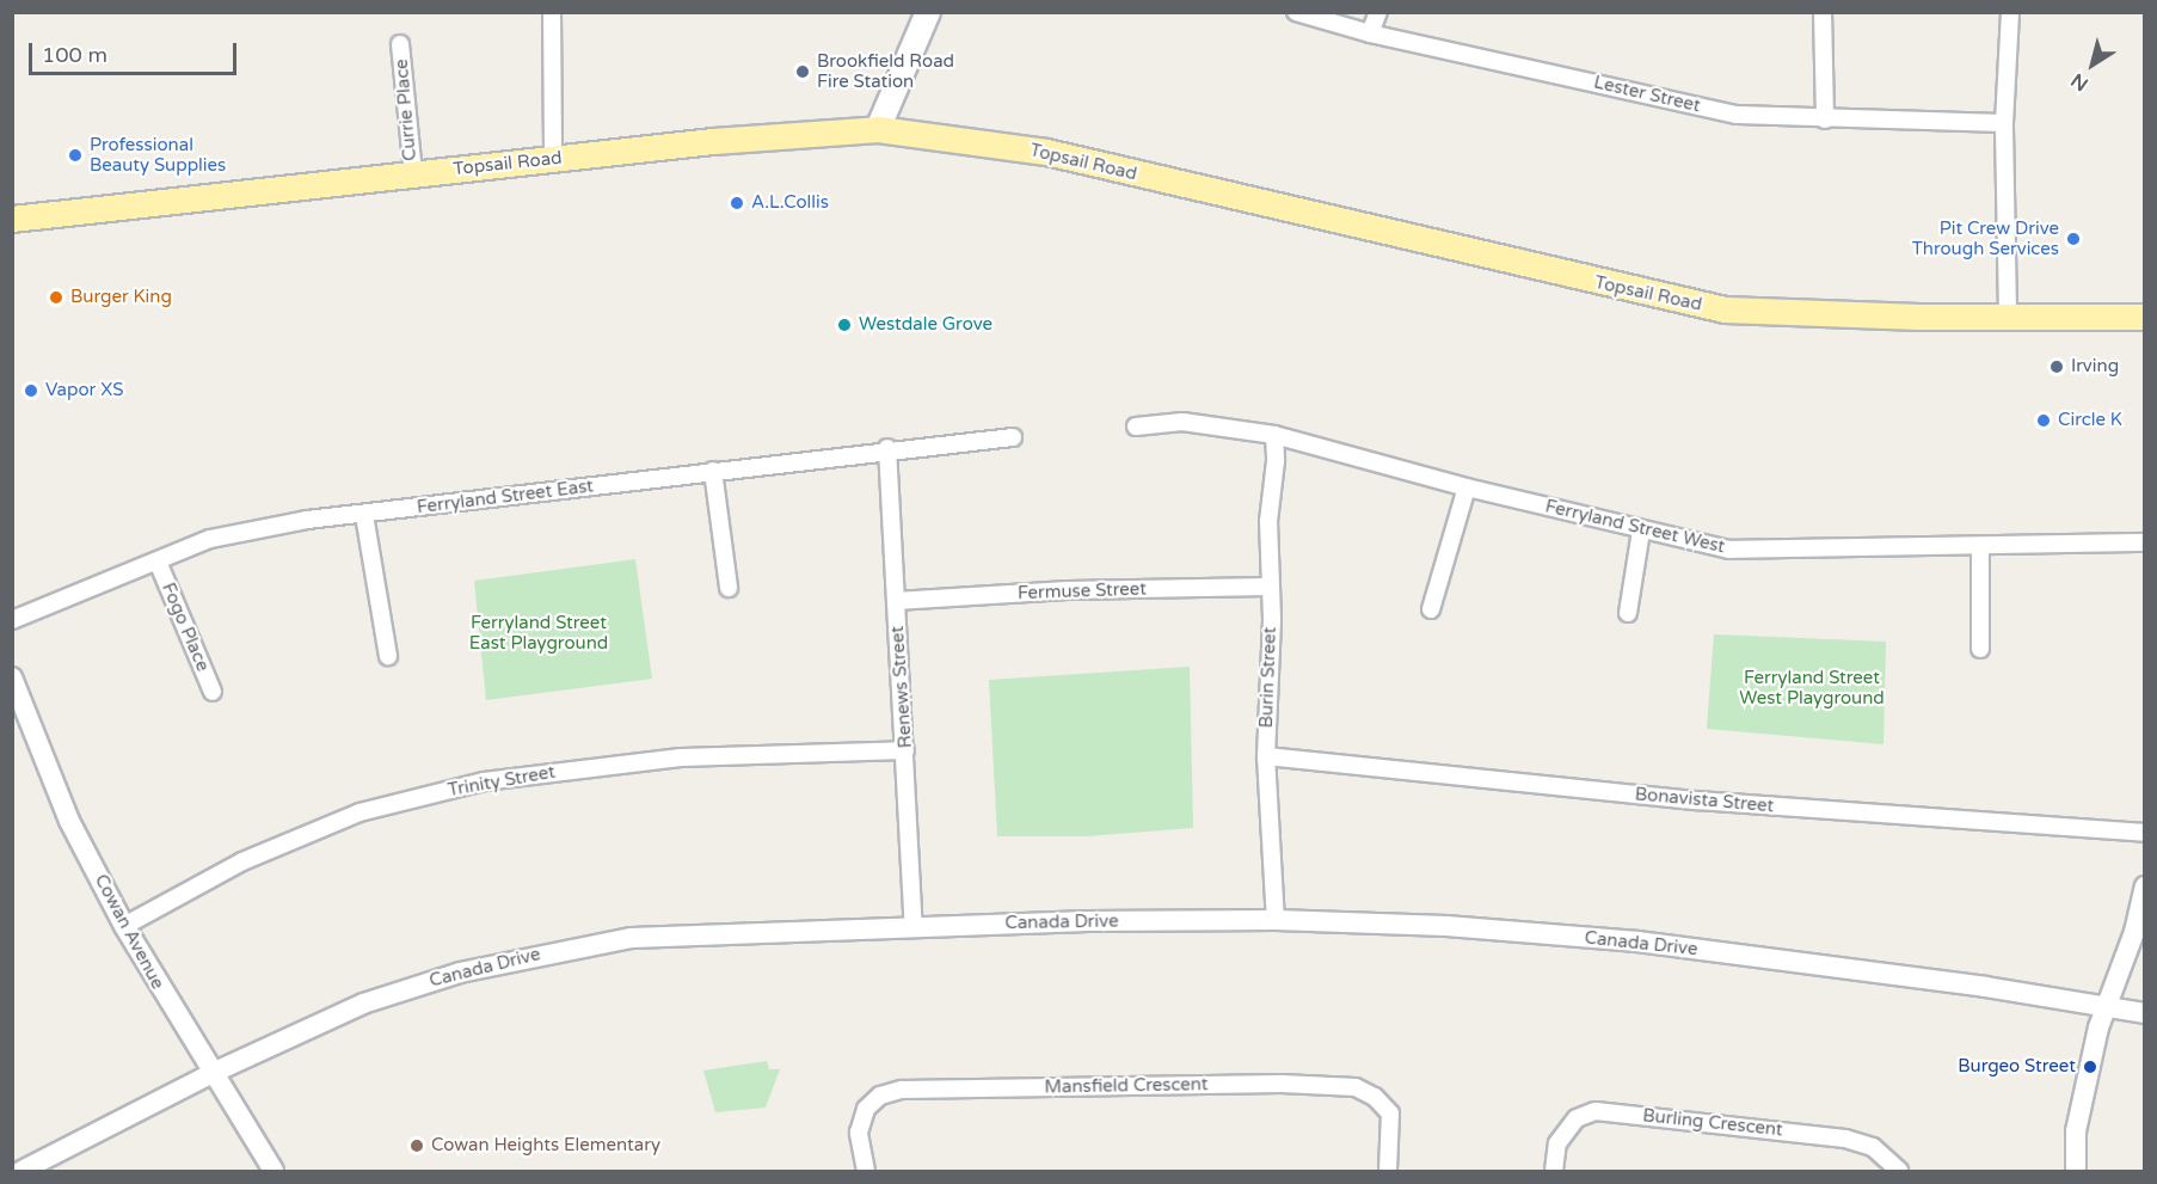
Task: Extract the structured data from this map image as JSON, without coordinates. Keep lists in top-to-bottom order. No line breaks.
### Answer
{"streets":{"main road":["Topsail Road"],"street":["Lester Street","Currie Place","Ferryland Street East","Ferryland Street West","Fermuse Street","Fogo Place","Burin Street","Renews Street","Trinity Street","Bonavista Street","Canada Drive","Cowan Avenue","Mansfield Crescent","Burling Crescent"]},"crossings":[["Currie Place","Topsail Road"],["Ferryland Street East","Fogo Place"],["Ferryland Street East","Renews Street"],["Ferryland Street West","Burin Street"],["Fermuse Street","Burin Street"],["Fermuse Street","Renews Street"],["Burin Street","Bonavista Street"],["Burin Street","Canada Drive"],["Renews Street","Trinity Street"],["Renews Street","Canada Drive"],["Trinity Street","Cowan Avenue"],["Canada Drive","Cowan Avenue"]],"parks":["Ferryland Street East Playground","Ferryland Street West Playground"],"places":["Brookfield Road Fire Station","Professional Beauty Supplies","A.L.Collis","Pit Crew Drive Through Services","Burger King","Westdale Grove","Irving","Vapor XS","Circle K","Burgeo Street","Cowan Heights Elementary"],"scale_bar":"100 m","north":"bottom left"}
